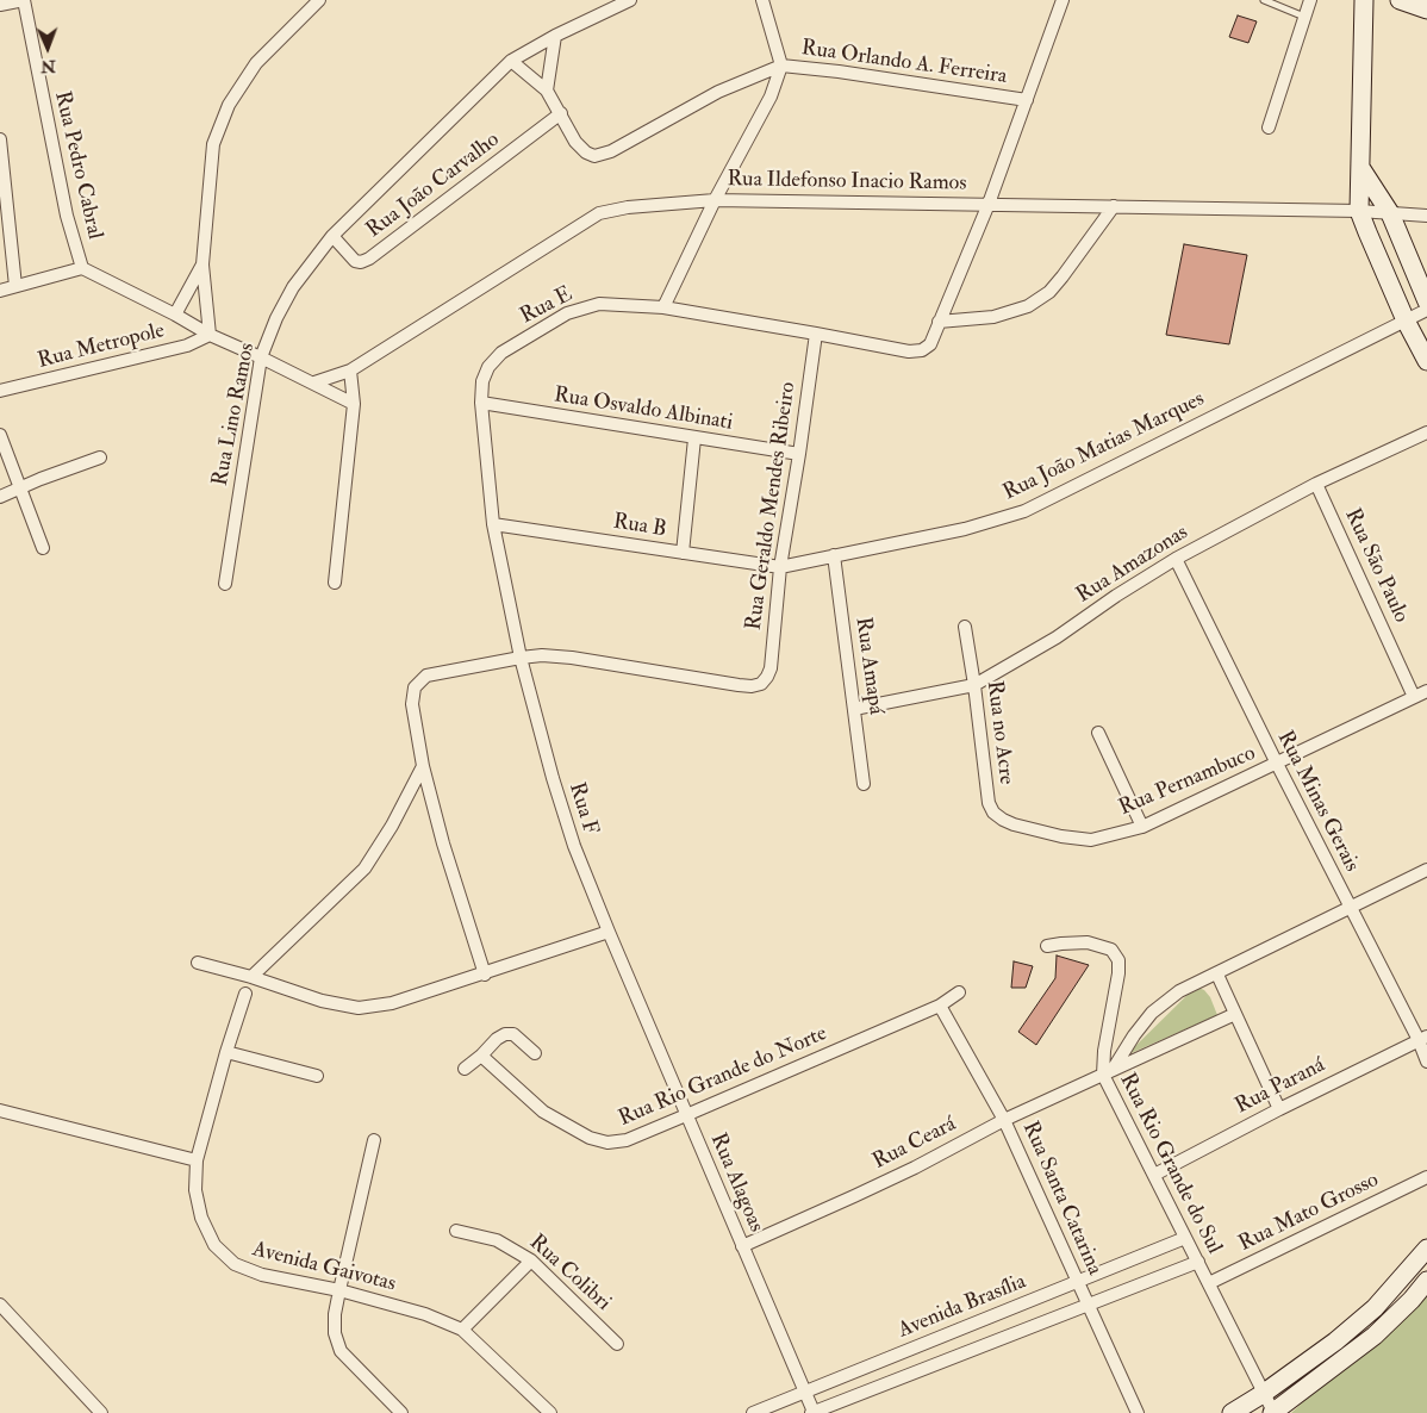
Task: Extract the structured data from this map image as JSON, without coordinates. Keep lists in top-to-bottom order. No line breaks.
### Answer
{"streets":{"street":["Rua Orlando A. Ferreira","Rua Pedro Cabral","Rua Ildefonso Inacio Ramos","Rua João Carvalho","Rua E","Rua Metropole","Rua Osvaldo Albinati","Rua Lino Ramos","Rua João Matias Marques","Rua Geraldo Mendes Ribeiro","Rua B","Rua Amazonas","Rua São Paulo","Rua Amapá","Rua no Acre","Rua Pernambuco","Rua Minas Gerais","Rua F","Rua Rio Grande do Norte","Rua Paraná","Rua Ceará","Rua Rio Grande do Sul","Rua Alagoas","Rua Santa Catarina","Rua Mato Grosso","Avenida Gaivotas","Rua Colibri","Avenida Brasília"]},"crossings":[["Rua Orlando A. Ferreira","Rua João Carvalho"],["Rua Orlando A. Ferreira","Rua Lino Ramos"],["Rua João Carvalho","Rua Lino Ramos"],["Rua E","Rua Osvaldo Albinati"],["Rua E","Rua Geraldo Mendes Ribeiro"],["Rua E","Rua B"],["Rua E","Rua F"],["Rua Osvaldo Albinati","Rua Geraldo Mendes Ribeiro"],["Rua João Matias Marques","Rua Geraldo Mendes Ribeiro"],["Rua João Matias Marques","Rua B"],["Rua João Matias Marques","Rua Amapá"],["Rua Geraldo Mendes Ribeiro","Rua B"],["Rua Geraldo Mendes Ribeiro","Rua F"],["Rua Amazonas","Rua São Paulo"],["Rua Amazonas","Rua Amapá"],["Rua Amazonas","Rua no Acre"],["Rua Amazonas","Rua Minas Gerais"],["Rua São Paulo","Rua Pernambuco"],["Rua no Acre","Rua Pernambuco"],["Rua Pernambuco","Rua Minas Gerais"],["Rua Minas Gerais","Rua Paraná"],["Rua F","Rua Alagoas"],["Rua Rio Grande do Norte","Rua Alagoas"],["Rua Rio Grande do Norte","Rua Santa Catarina"],["Rua Paraná","Rua Rio Grande do Sul"],["Rua Ceará","Rua Rio Grande do Sul"],["Rua Ceará","Rua Alagoas"],["Rua Ceará","Rua Santa Catarina"],["Rua Rio Grande do Sul","Rua Mato Grosso"],["Rua Rio Grande do Sul","Avenida Brasília"],["Rua Alagoas","Avenida Brasília"],["Rua Santa Catarina","Avenida Brasília"]],"north":"bottom"}
